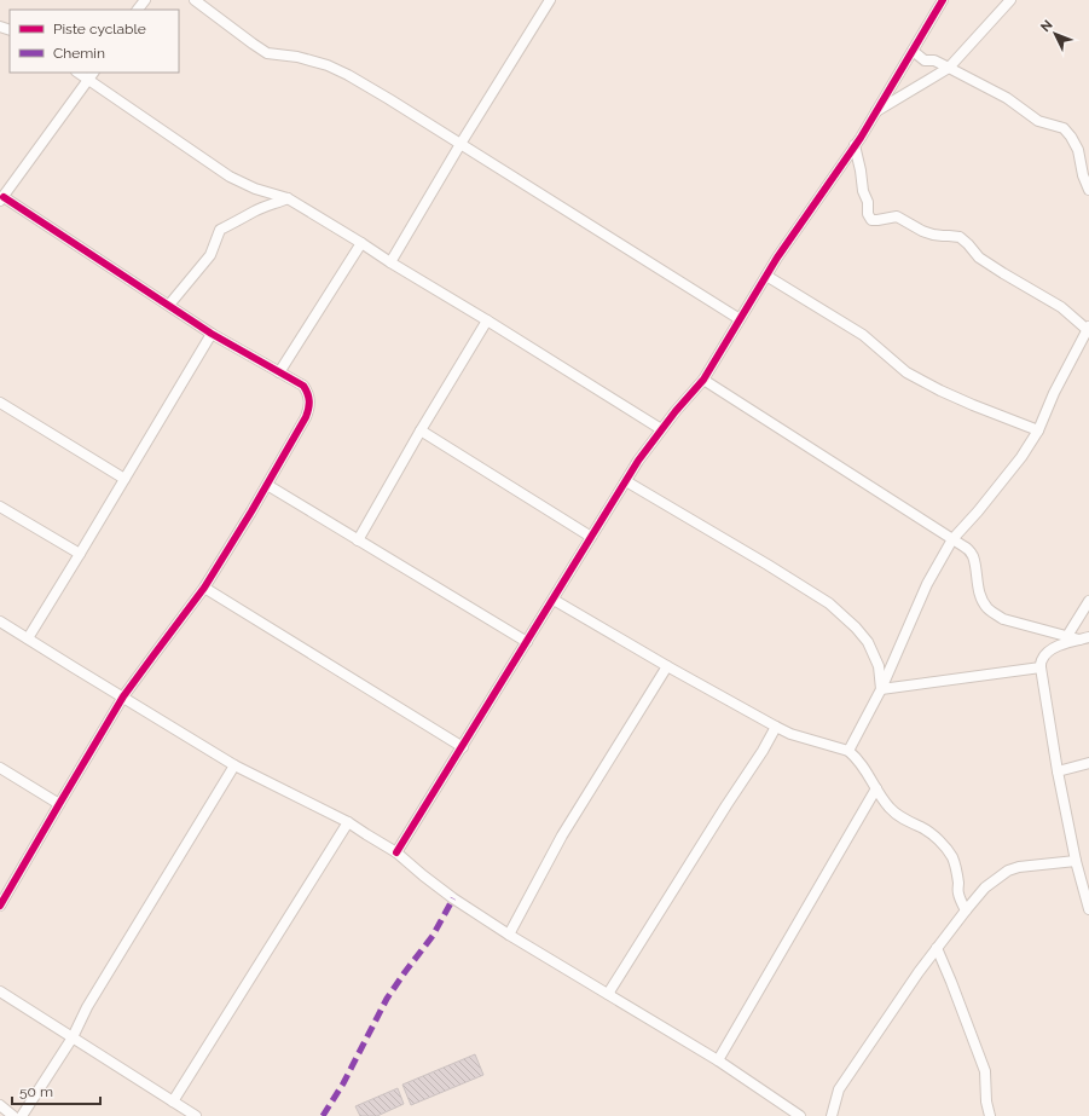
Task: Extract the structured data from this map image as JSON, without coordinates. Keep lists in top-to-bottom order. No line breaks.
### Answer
{"legend":["Piste cyclable","Chemin"],"scale_bar":"50 m","north":"top left"}
